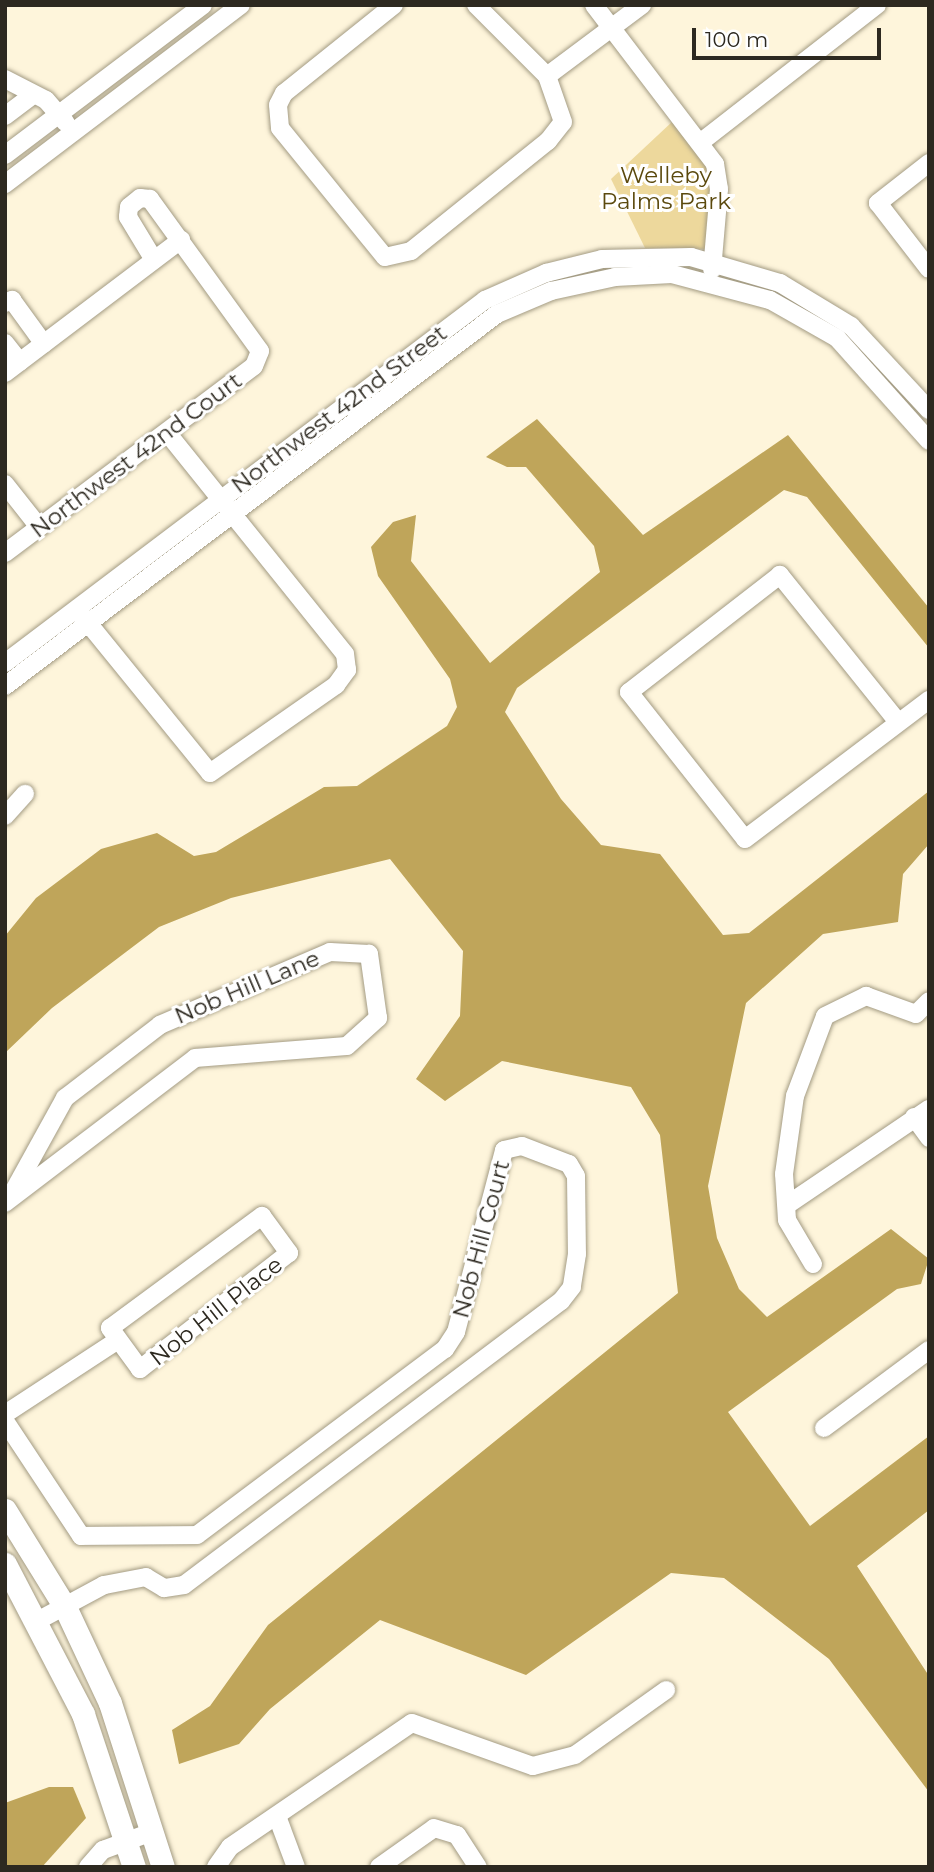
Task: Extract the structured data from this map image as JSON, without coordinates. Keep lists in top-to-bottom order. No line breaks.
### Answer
{"streets":{"street":["Northwest 42nd Street","Northwest 42nd Court","Nob Hill Lane","Nob Hill Court","Nob Hill Place"]},"parks":["Welleby Palms Park"],"scale_bar":"100 m"}
